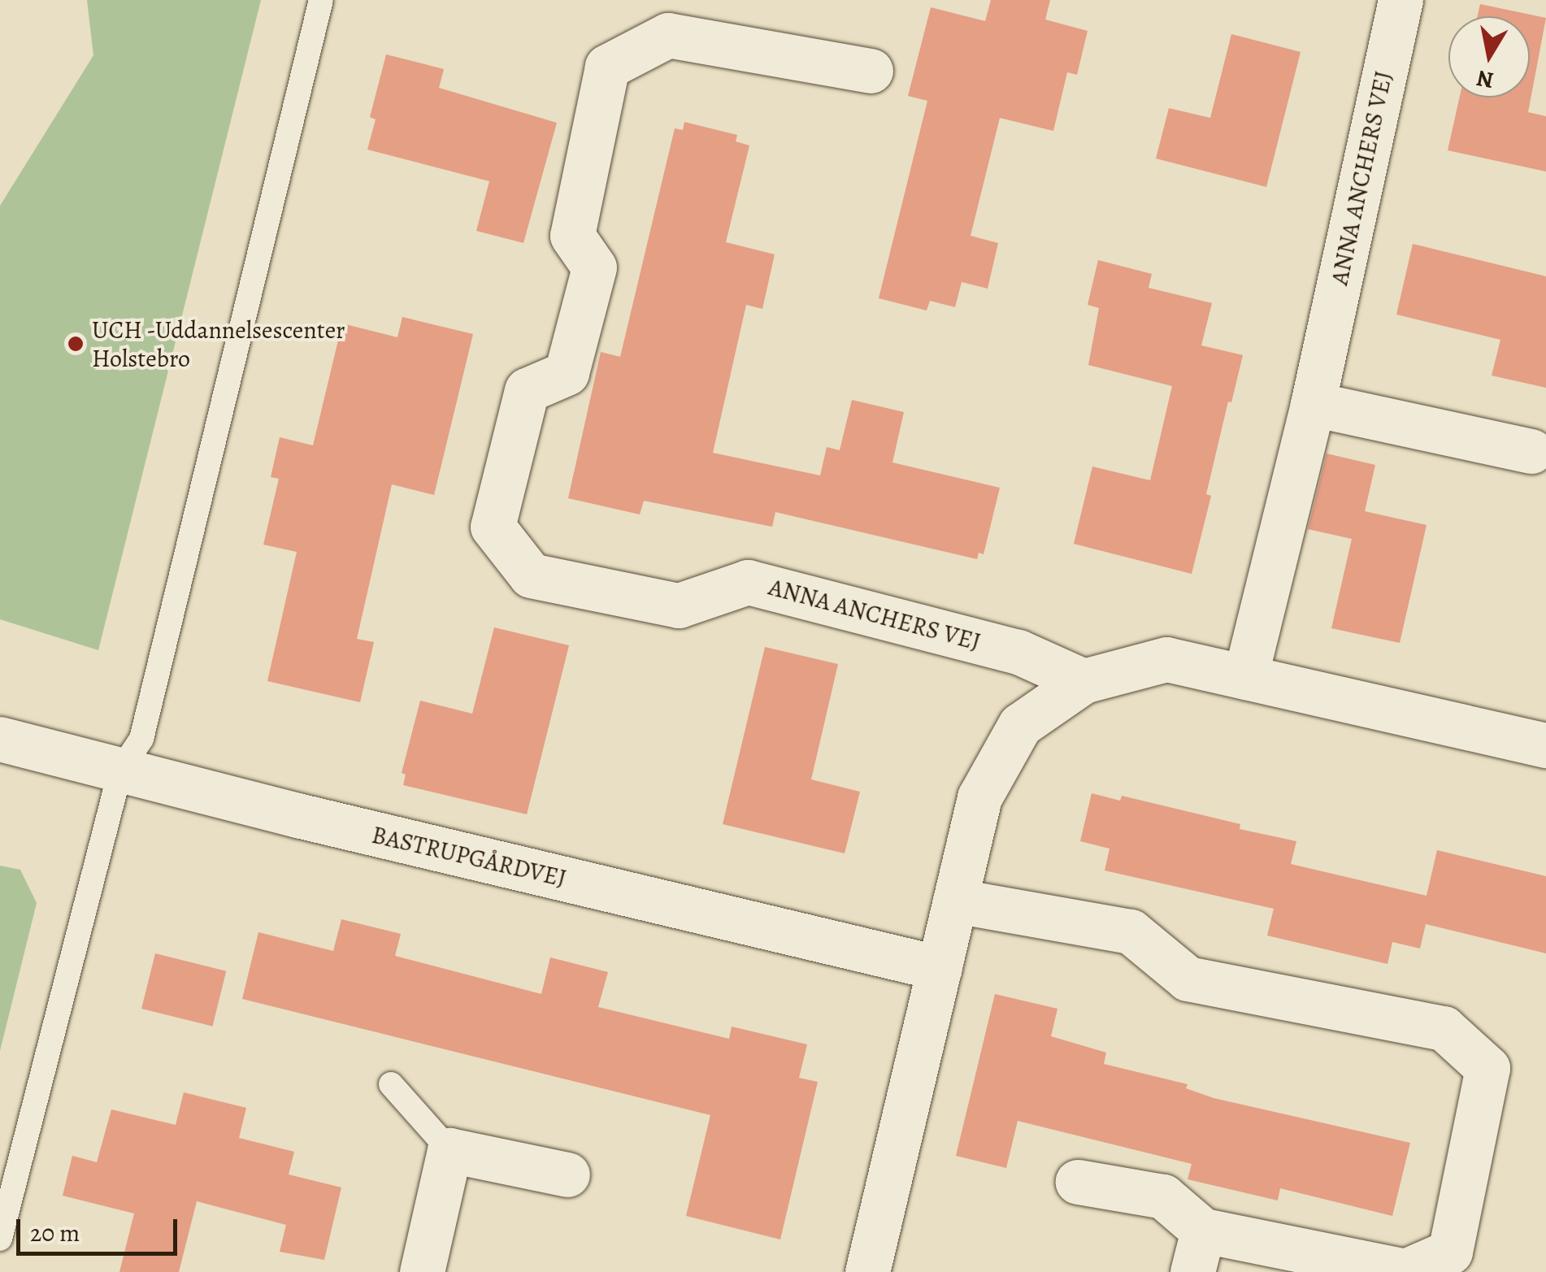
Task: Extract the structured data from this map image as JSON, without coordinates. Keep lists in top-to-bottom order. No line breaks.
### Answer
{"streets":{"street":["ANNA ANCHERS VEJ","BASTRUPGÅRDVEJ"]},"places":["UCH -Uddannelsescenter Holstebro"],"scale_bar":"20 m","north":"bottom"}
